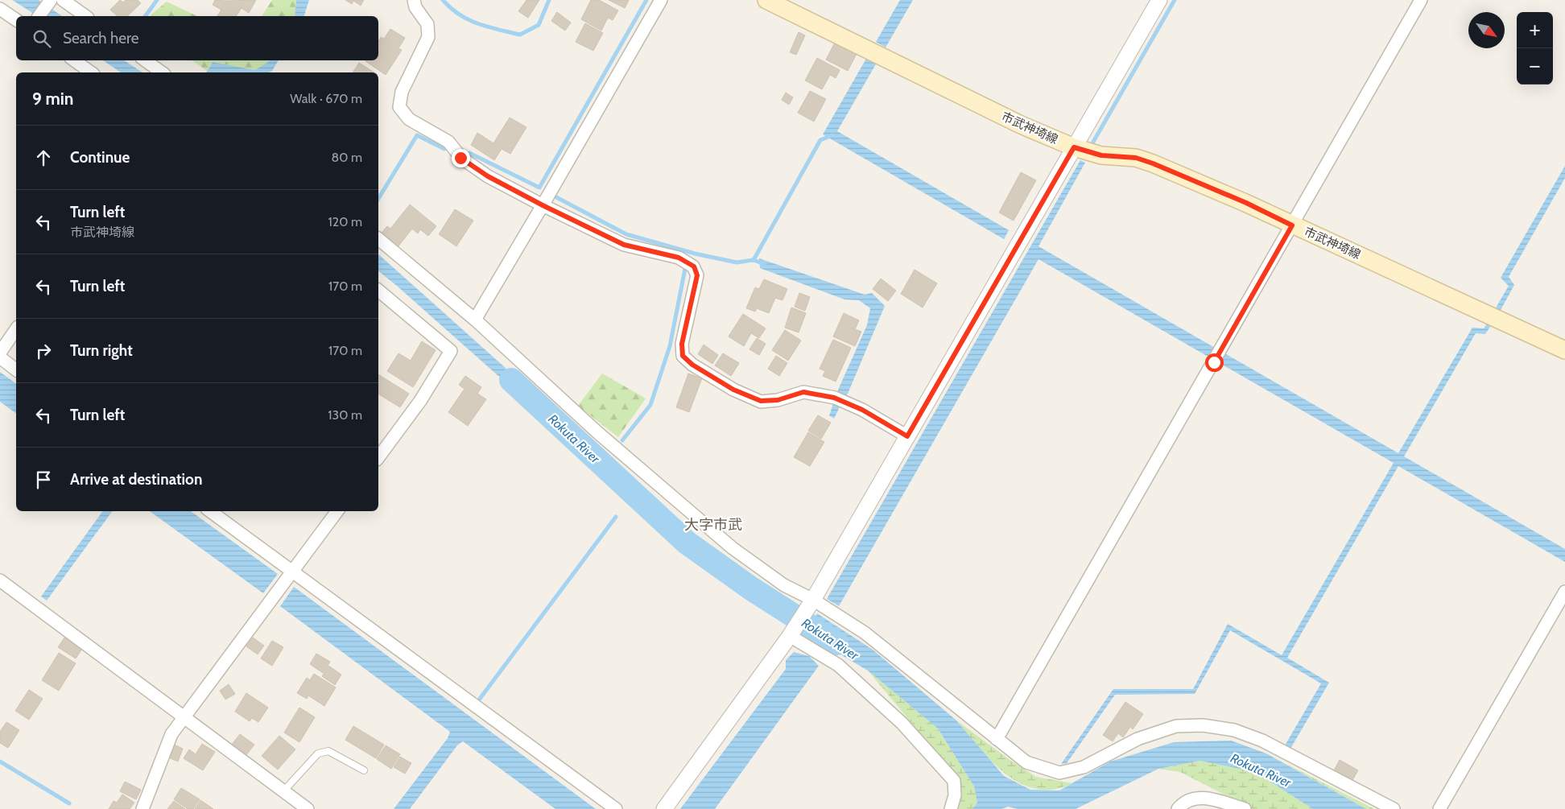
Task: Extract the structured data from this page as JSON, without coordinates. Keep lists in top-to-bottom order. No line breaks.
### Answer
{"streets":{"main road":["市武神埼線"]},"districts":["大字市武"],"water":["Rokuta River"],"north":"bottom right","page":{"map_buttons":["+","−"],"search":"Search here","heading":["9 min","Walk · 670 m"],"list":[["Continue","80 m"],["Turn left","市武神埼線","120 m"],["Turn left","170 m"],["Turn right","170 m"],["Turn left","130 m"],"Arrive at destination"]}}
